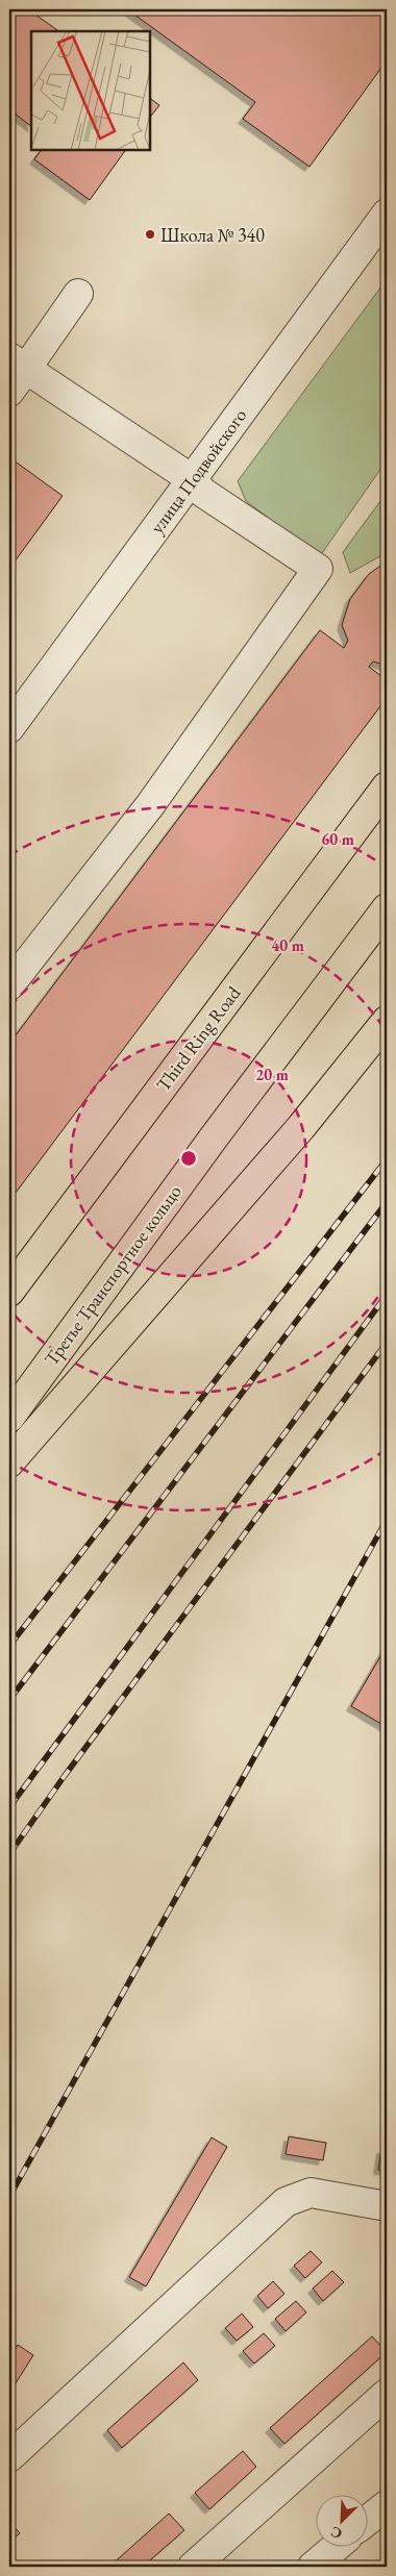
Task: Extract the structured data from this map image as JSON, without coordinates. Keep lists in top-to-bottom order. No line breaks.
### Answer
{"streets":{"main road":["Third Ring Road","Третье Транспортное кольцо"],"street":["улица Подвойского"]},"places":["Школа № 340"],"north":"bottom left","rings":["60 m","40 m","20 m"]}
